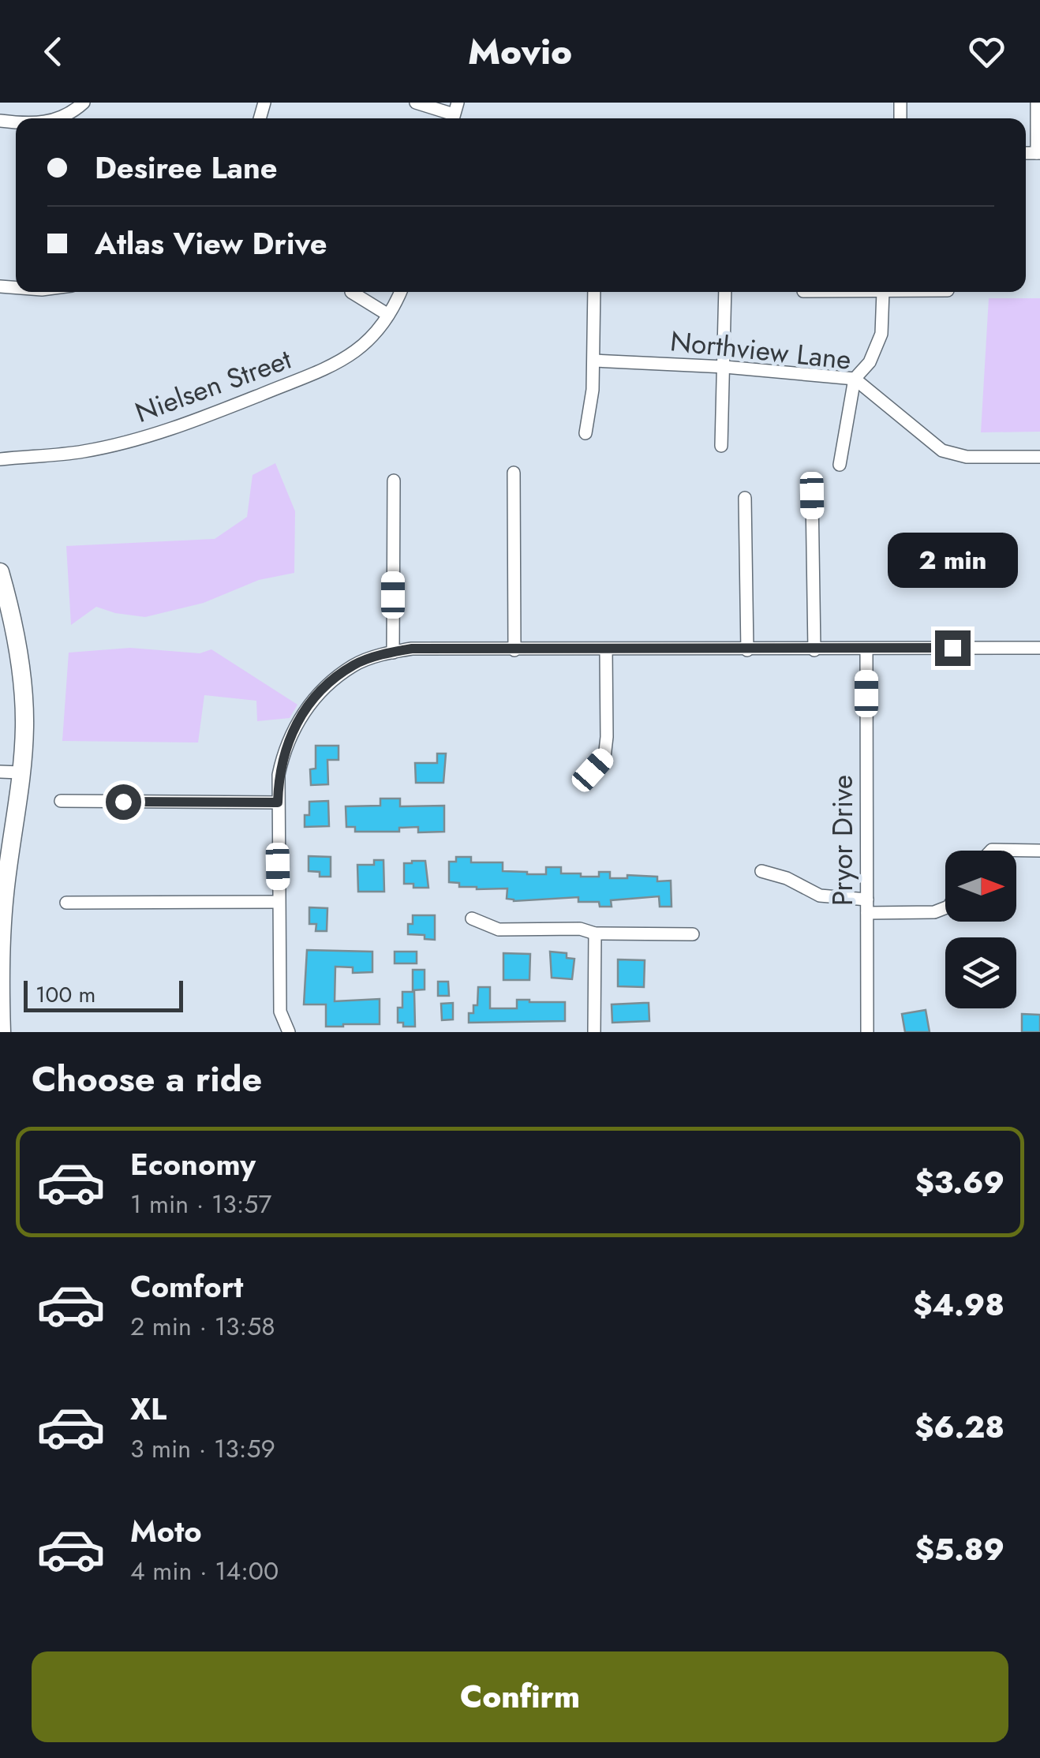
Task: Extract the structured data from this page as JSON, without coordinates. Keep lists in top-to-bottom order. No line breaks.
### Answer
{"streets":{"street":["Northview Lane","Nielsen Street","Pryor Drive"]},"scale_bar":"100 m","north":"right","page":{"header":"Movio","banner":["Desiree Lane","Atlas View Drive"],"bubble":"2 min","scale":"100 m","heading":"Choose a ride","list":[{"name":"Economy","note":"1 min · 13:57","value":"$3.69"},{"name":"Comfort","note":"2 min · 13:58","value":"$4.98"},{"name":"XL","note":"3 min · 13:59","value":"$6.28"},{"name":"Moto","note":"4 min · 14:00","value":"$5.89"}],"buttons":"Confirm"}}
